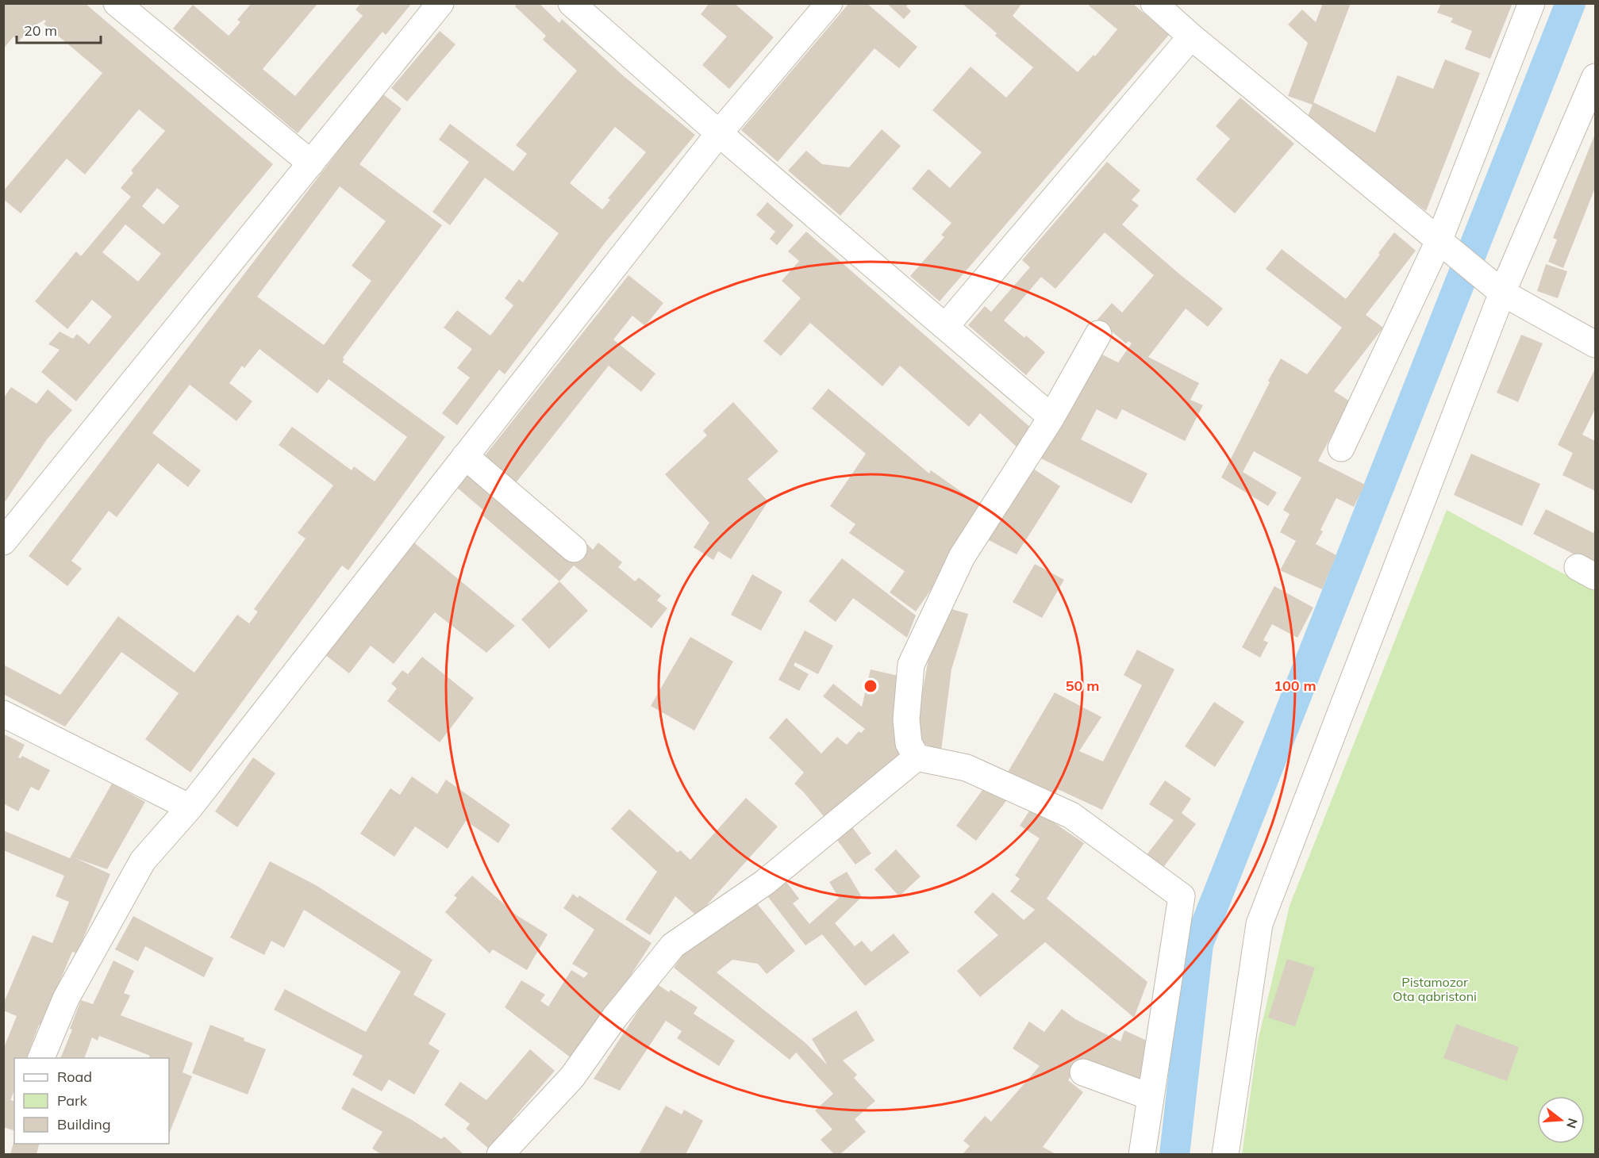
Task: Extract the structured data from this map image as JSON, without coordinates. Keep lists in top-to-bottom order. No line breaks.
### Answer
{"parks":["Pistamozor Ota qabristoni"],"legend":["Road","Park","Building"],"scale_bar":"20 m","north":"right","rings":["50 m","100 m"]}
